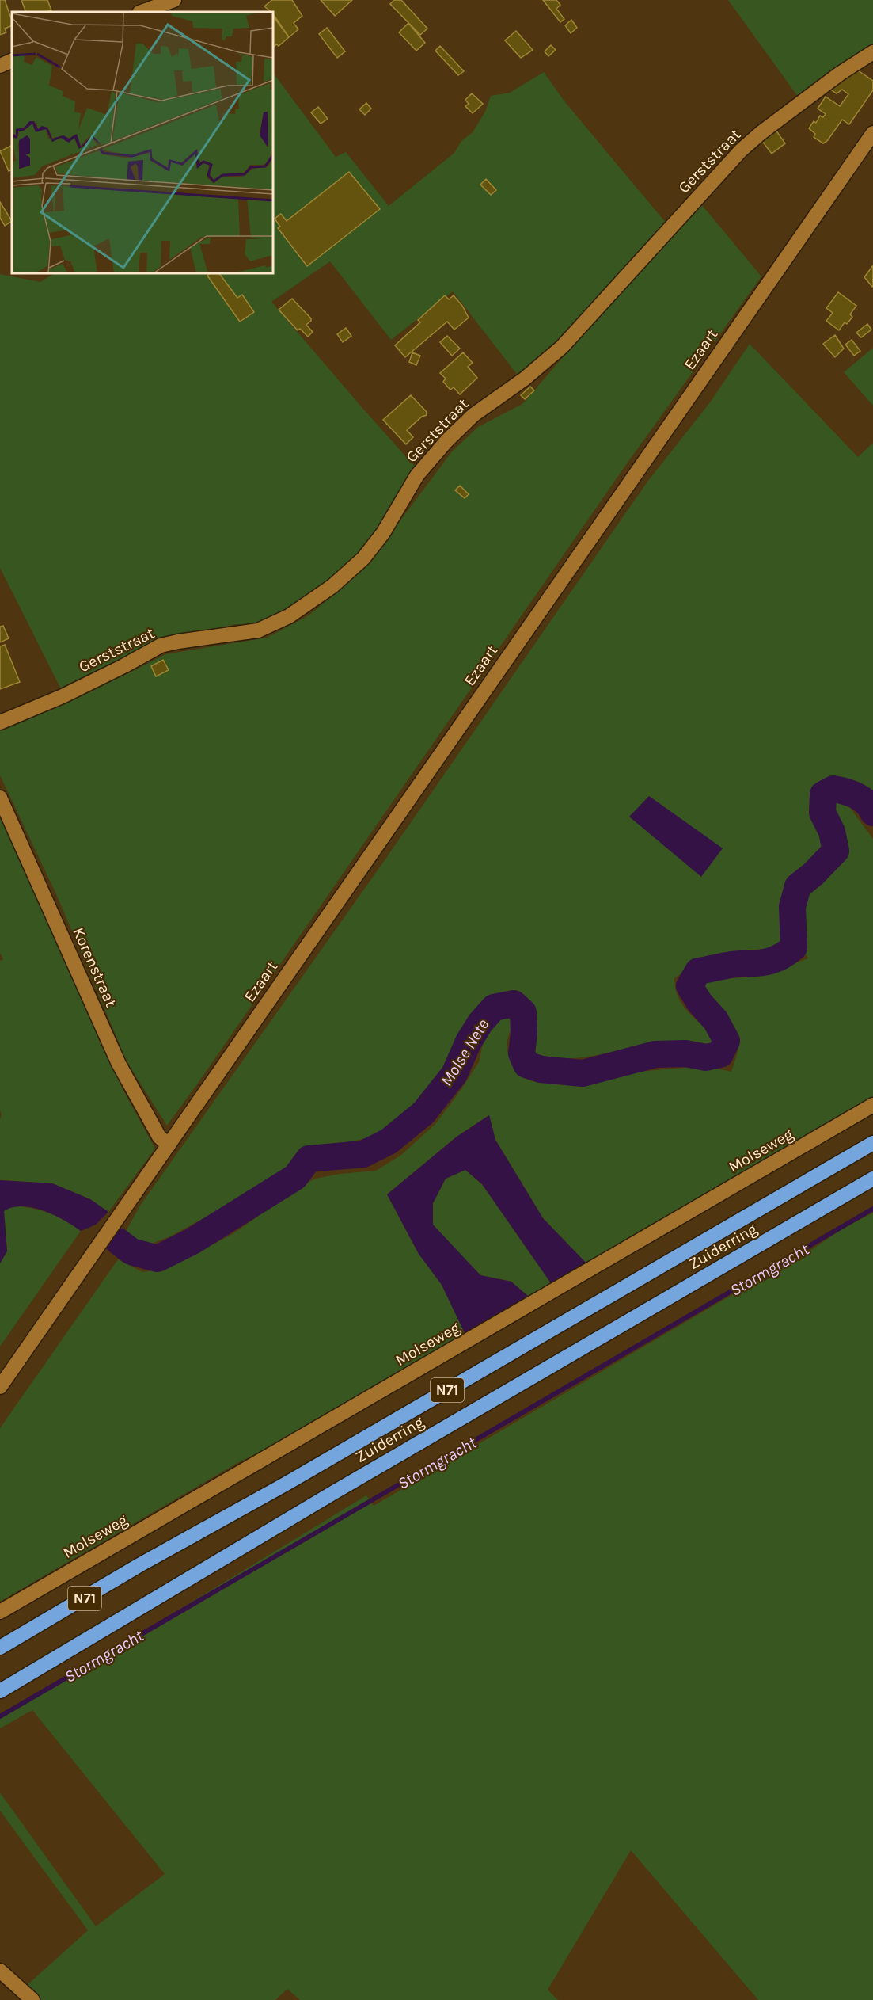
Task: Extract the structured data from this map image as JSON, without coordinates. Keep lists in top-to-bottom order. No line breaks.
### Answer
{"streets":{"highway":["Zuiderring","N71"],"street":["Gerststraat","Ezaart","Korenstraat","Molseweg"]},"crossings":[["Ezaart","Korenstraat"]],"water":["Molse Nete","Stormgracht"]}
